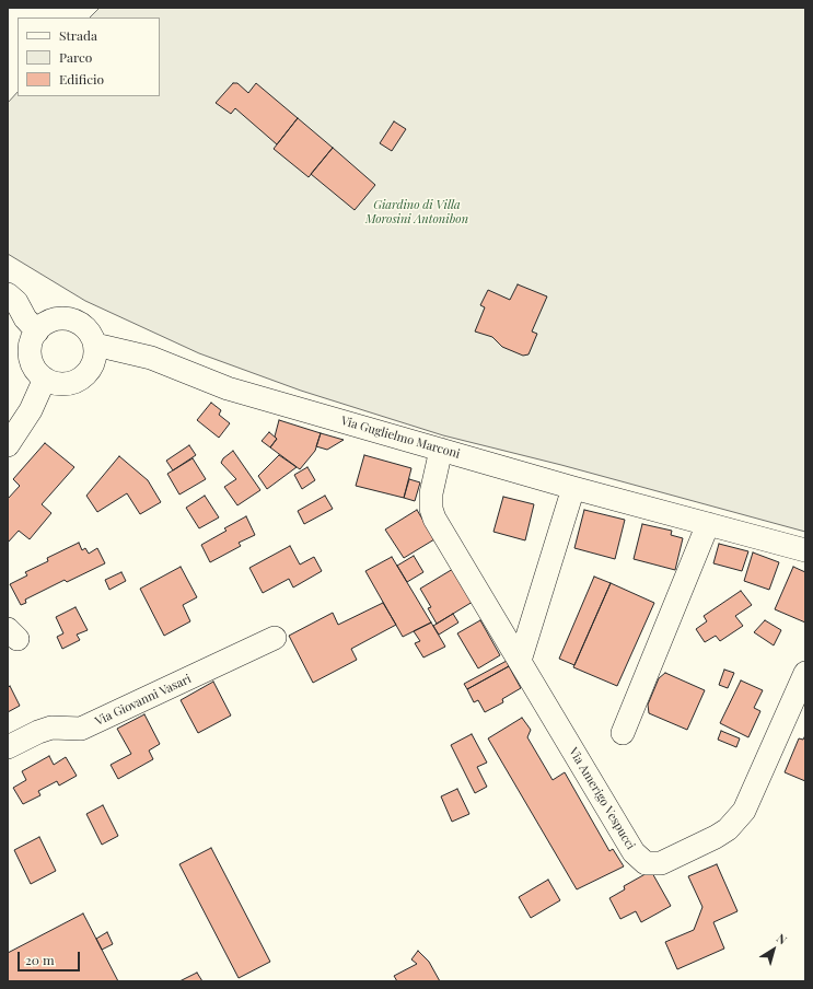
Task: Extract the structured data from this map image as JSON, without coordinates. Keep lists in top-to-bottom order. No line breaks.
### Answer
{"streets":{"street":["Via Guglielmo Marconi","Via Giovanni Vasari","Via Amerigo Vespucci"]},"crossings":[["Via Guglielmo Marconi","Via Amerigo Vespucci"]],"parks":["Giardino di Villa Morosini Antonibon"],"legend":["Strada","Parco","Edificio"],"scale_bar":"20 m","north":"top right"}
